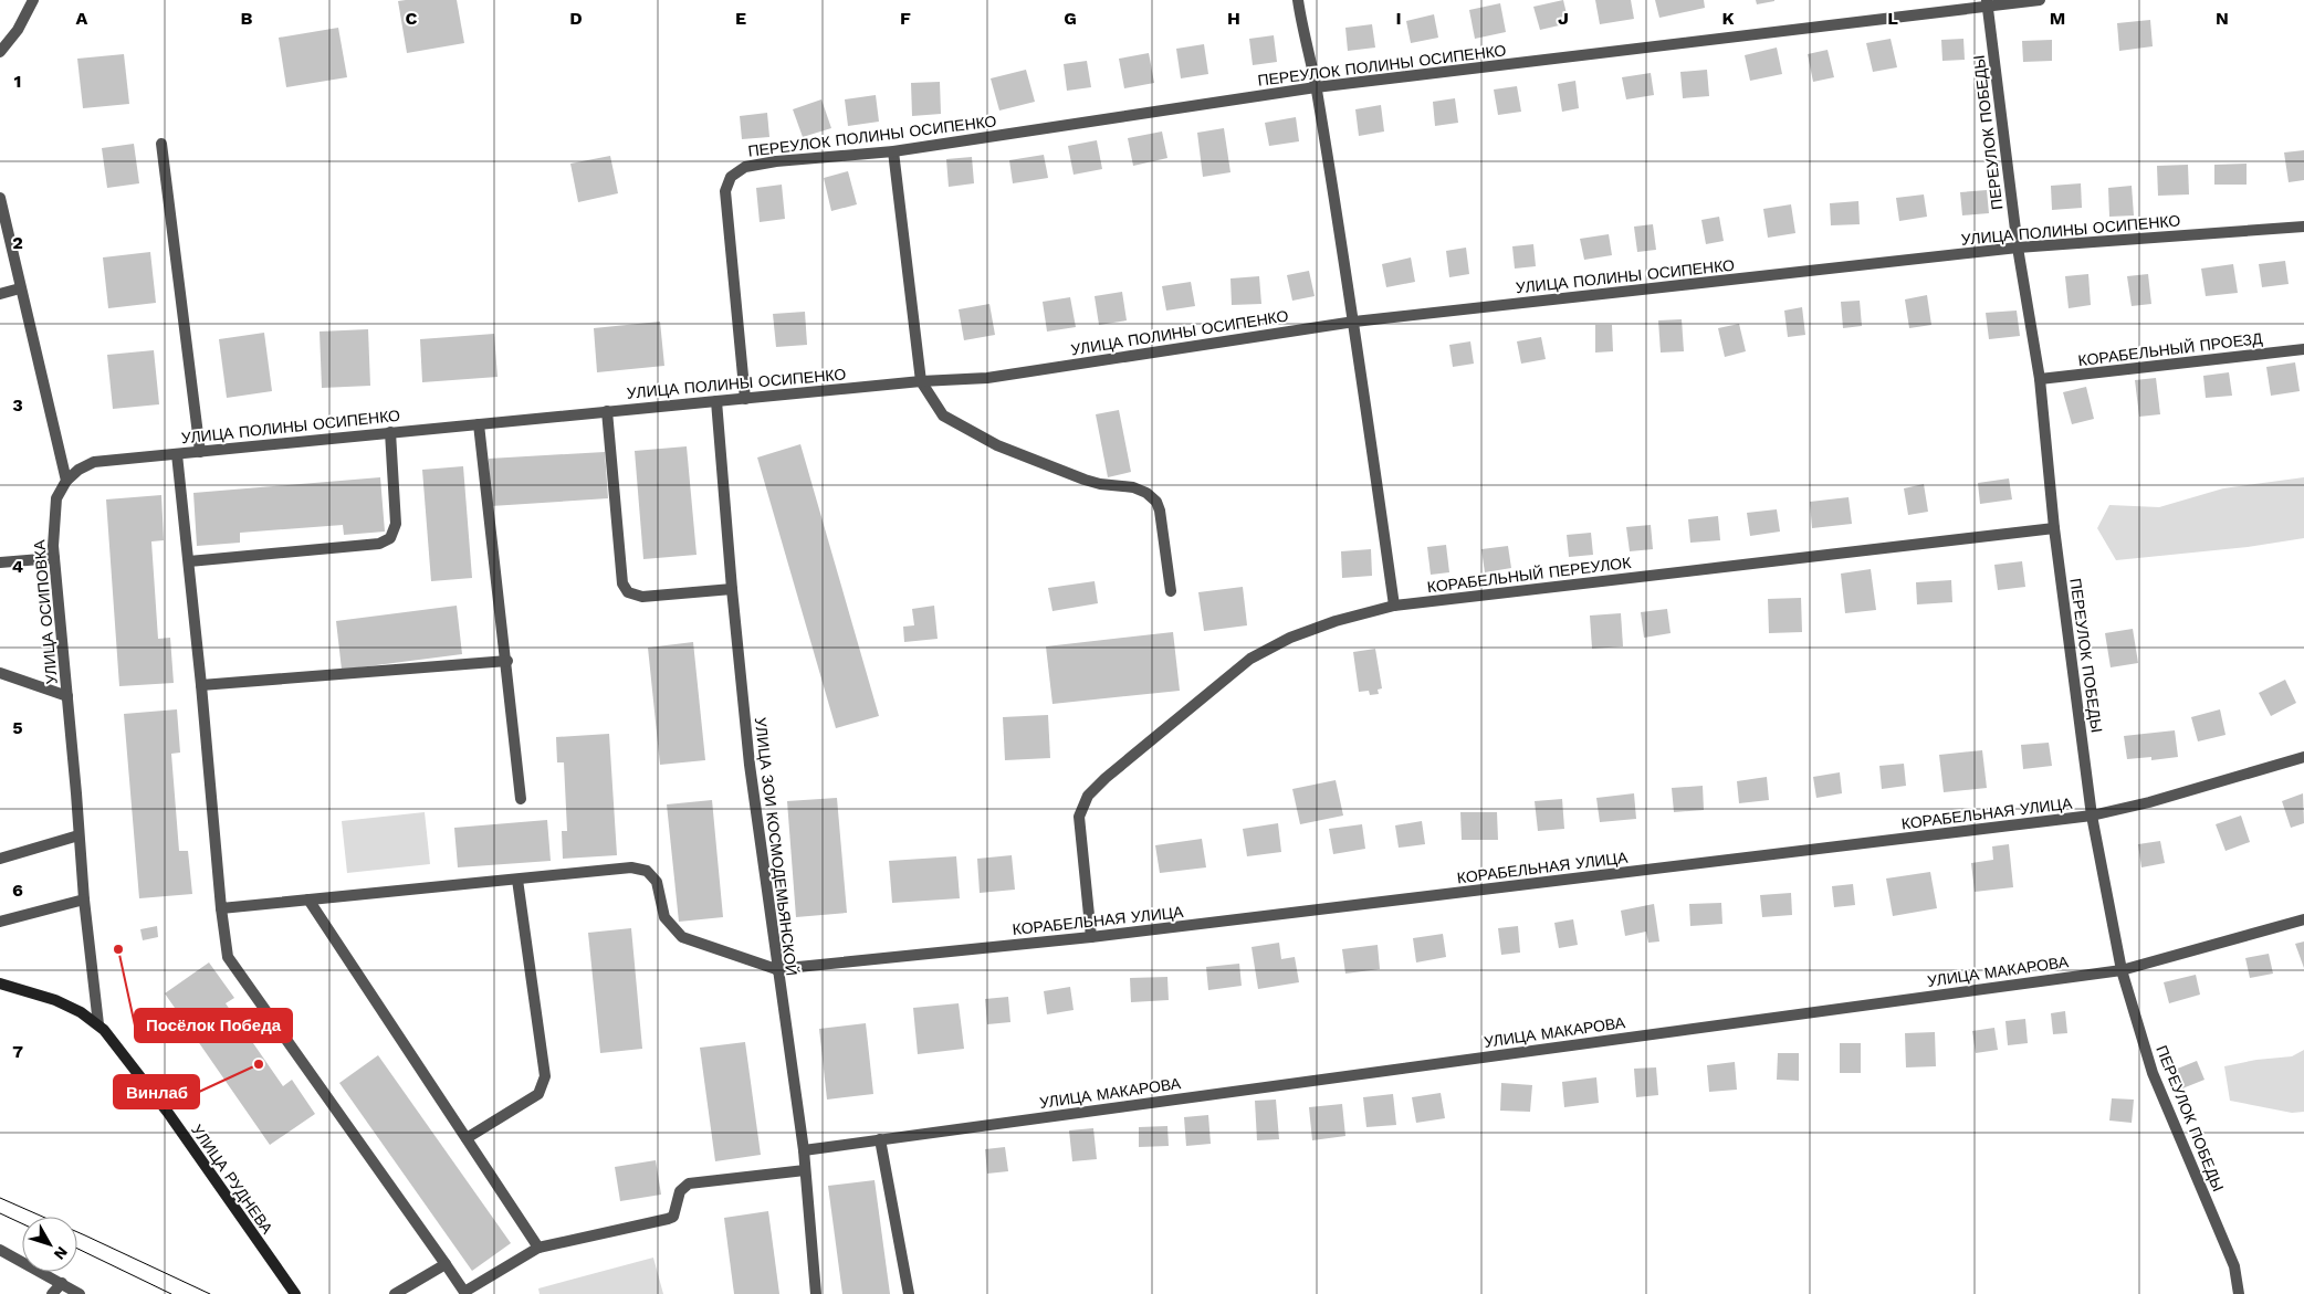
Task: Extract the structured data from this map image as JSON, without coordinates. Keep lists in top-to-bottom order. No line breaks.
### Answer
{"streets":{"main road":["УЛИЦА РУДНЕВА"],"street":["ПЕРЕУЛОК ПОЛИНЫ ОСИПЕНКО","ПЕРЕУЛОК ПОБЕДЫ","УЛИЦА ПОЛИНЫ ОСИПЕНКО","КОРАБЕЛЬНЫЙ ПРОЕЗД","КОРАБЕЛЬНЫЙ ПЕРЕУЛОК","УЛИЦА ОСИПОВКА","КОРАБЕЛЬНАЯ УЛИЦА","УЛИЦА ЗОИ КОСМОДЕМЬЯНСКОЙ","УЛИЦА МАКАРОВА"]},"crossings":[["ПЕРЕУЛОК ПОЛИНЫ ОСИПЕНКО","ПЕРЕУЛОК ПОБЕДЫ"],["ПЕРЕУЛОК ПОЛИНЫ ОСИПЕНКО","УЛИЦА ПОЛИНЫ ОСИПЕНКО"],["ПЕРЕУЛОК ПОБЕДЫ","УЛИЦА ПОЛИНЫ ОСИПЕНКО"],["ПЕРЕУЛОК ПОБЕДЫ","КОРАБЕЛЬНЫЙ ПРОЕЗД"],["ПЕРЕУЛОК ПОБЕДЫ","КОРАБЕЛЬНЫЙ ПЕРЕУЛОК"],["ПЕРЕУЛОК ПОБЕДЫ","КОРАБЕЛЬНАЯ УЛИЦА"],["ПЕРЕУЛОК ПОБЕДЫ","УЛИЦА МАКАРОВА"],["УЛИЦА ПОЛИНЫ ОСИПЕНКО","УЛИЦА ОСИПОВКА"],["УЛИЦА ПОЛИНЫ ОСИПЕНКО","УЛИЦА ЗОИ КОСМОДЕМЬЯНСКОЙ"],["КОРАБЕЛЬНЫЙ ПЕРЕУЛОК","КОРАБЕЛЬНАЯ УЛИЦА"],["КОРАБЕЛЬНАЯ УЛИЦА","УЛИЦА ЗОИ КОСМОДЕМЬЯНСКОЙ"],["УЛИЦА ЗОИ КОСМОДЕМЬЯНСКОЙ","УЛИЦА МАКАРОВА"]],"places":["Посёлок Победа","Винлаб"],"north":"bottom right","grid":{"columns":["A","B","C","D","E","F","G","H","I","J","K","L","M","N"],"rows":["1","2","3","4","5","6","7"]}}
